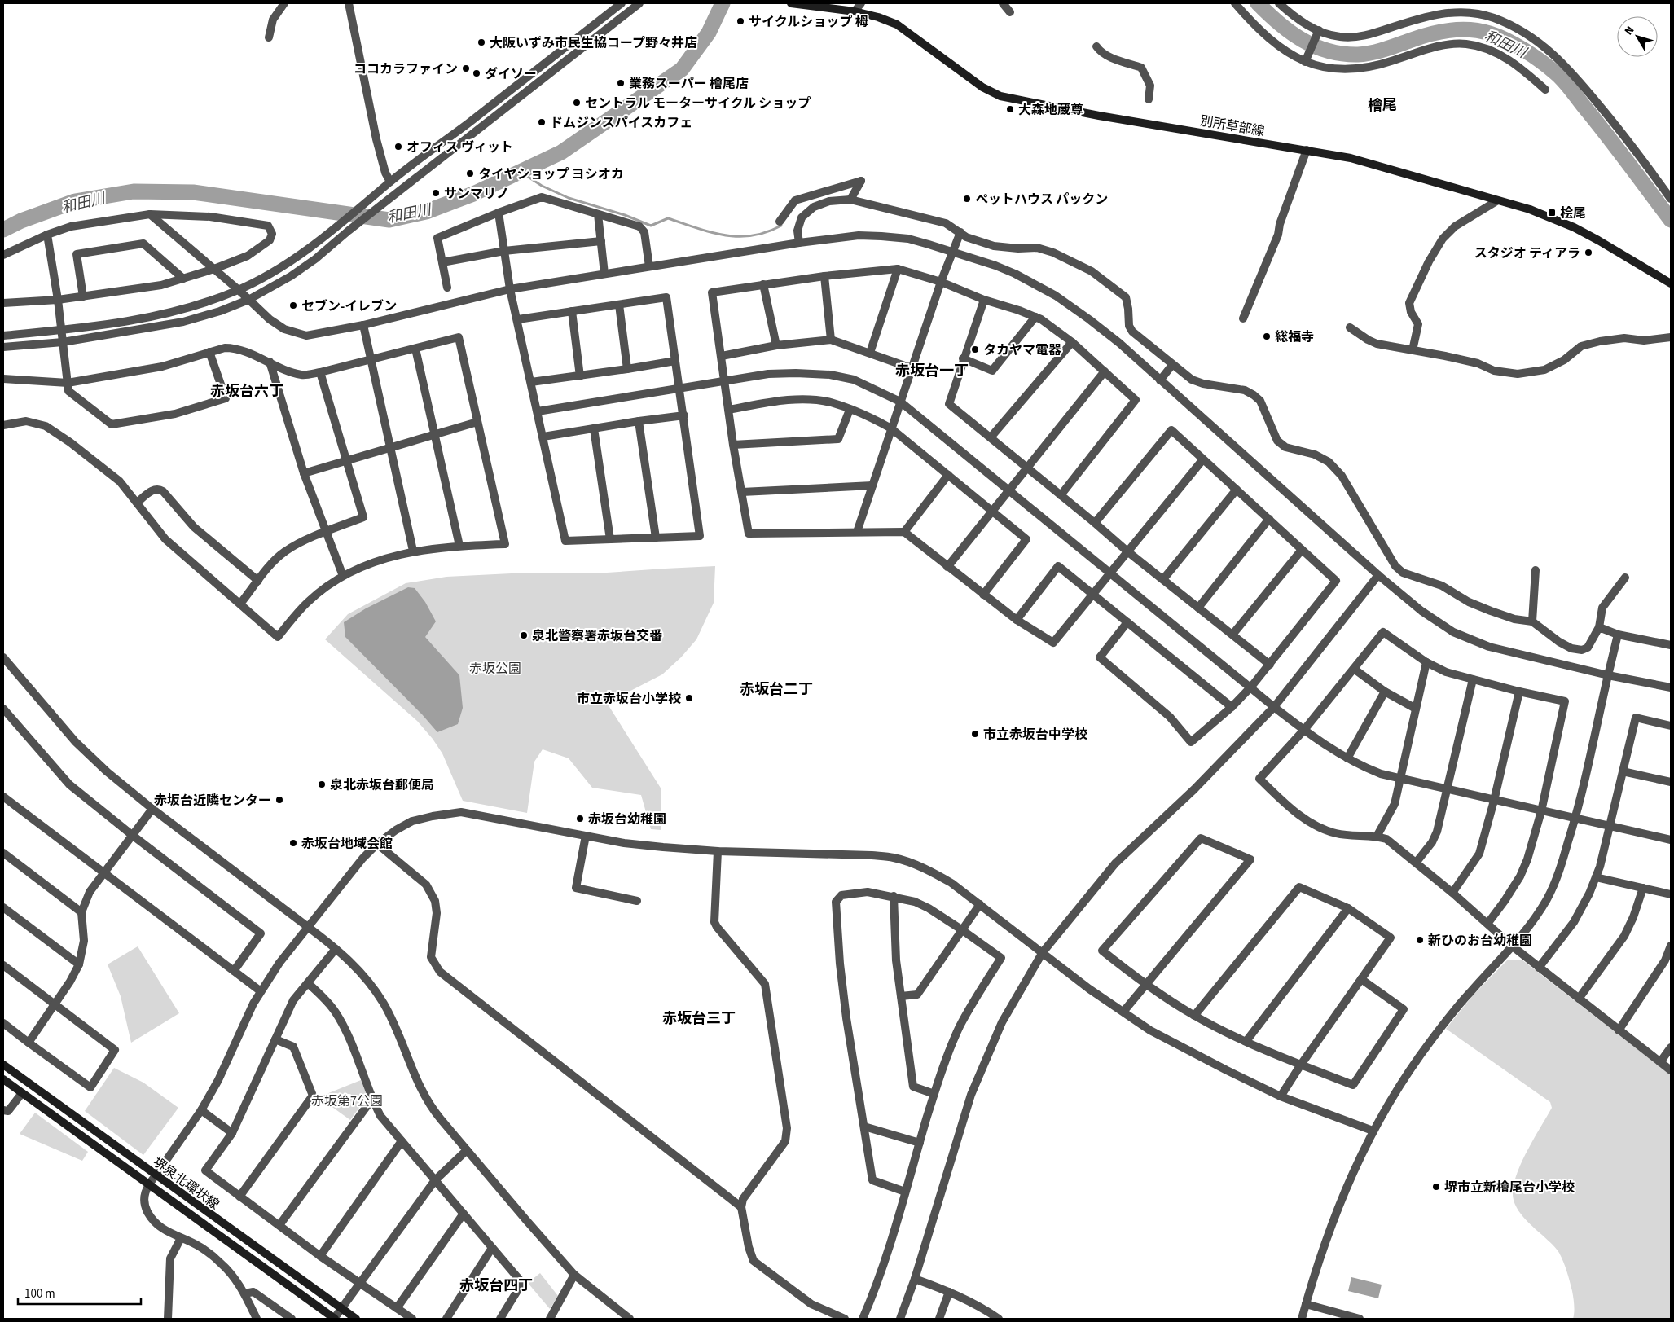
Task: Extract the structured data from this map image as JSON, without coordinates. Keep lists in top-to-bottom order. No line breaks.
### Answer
{"streets":{"main road":["別所草部線","堺泉北環状線"]},"districts":["檜尾","赤坂台一丁","赤坂台六丁","赤坂台二丁","赤坂台三丁","赤坂台四丁"],"water":["和田川"],"parks":["赤坂公園","赤坂第7公園"],"places":{"other":["サイクルショップ 栂","大阪いずみ市民生協コープ野々井店","ココカラファイン","ダイソー","業務スーパー 檜尾店","セントラル モーターサイクル ショップ","大森地蔵尊","ドムジンスパイスカフェ","オフィス ヴィット","タイヤショップ ヨシオカ","サンマリノ","ペットハウス パックン","スタジオ ティアラ","セブン-イレブン","総福寺","タカヤマ電器","泉北警察署赤坂台交番","市立赤坂台小学校","市立赤坂台中学校","泉北赤坂台郵便局","赤坂台近隣センター","赤坂台幼稚園","赤坂台地域会館","新ひのお台幼稚園","堺市立新檜尾台小学校"],"transit":["桧尾"]},"scale_bar":"100 m","north":"top left"}
